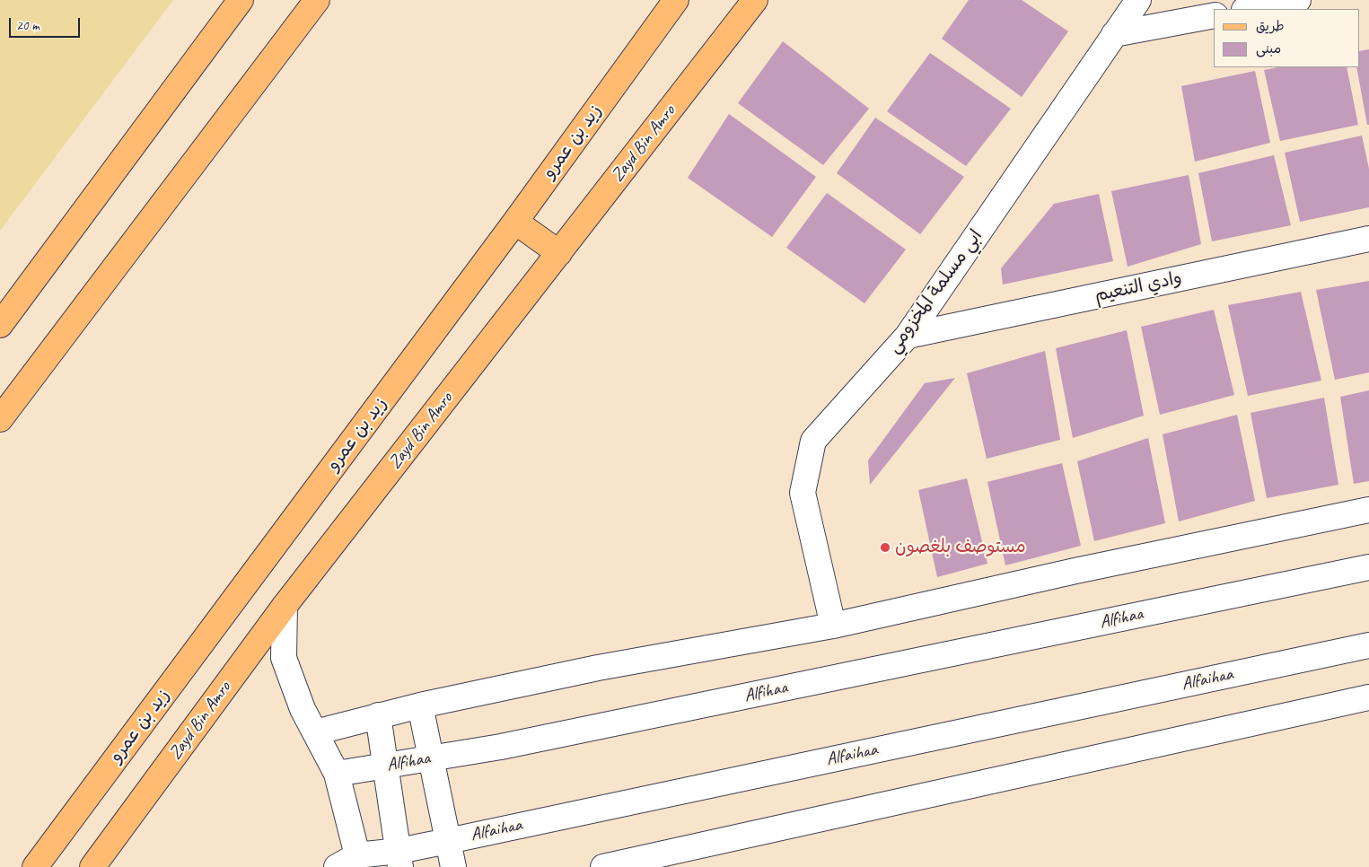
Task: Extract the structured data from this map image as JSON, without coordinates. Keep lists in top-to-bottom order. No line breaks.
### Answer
{"streets":{"main road":["زيد بن عمرو","Zayd Bin Amro"],"street":["وادي التنعيم","ابي مسلمة المخزومي","Alfihaa","Alfaihaa"]},"crossings":[["وادي التنعيم","ابي مسلمة المخزومي"]],"places":["مستوصف بلغصون"],"legend":["طريق","مبنى"],"scale_bar":"20 m"}
